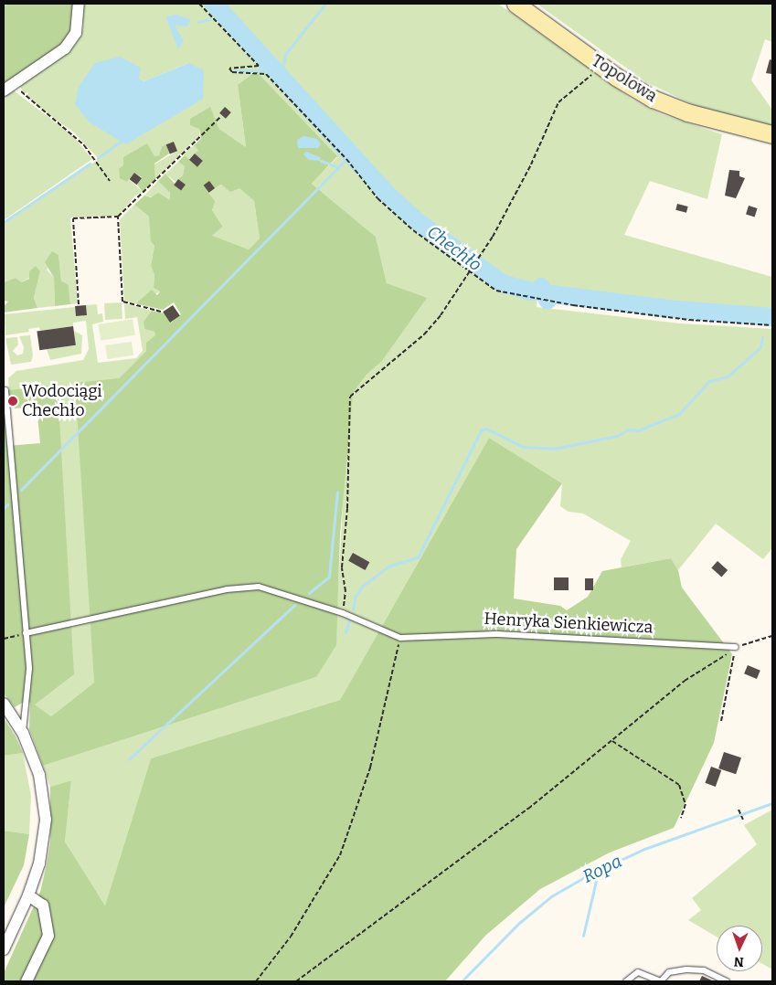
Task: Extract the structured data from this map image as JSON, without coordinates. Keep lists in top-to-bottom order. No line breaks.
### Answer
{"streets":{"street":["Topolowa"],"lane":["Henryka Sienkiewicza"]},"water":["Chechło","Ropa"],"places":["Wodociągi Chechło"],"north":"bottom"}
